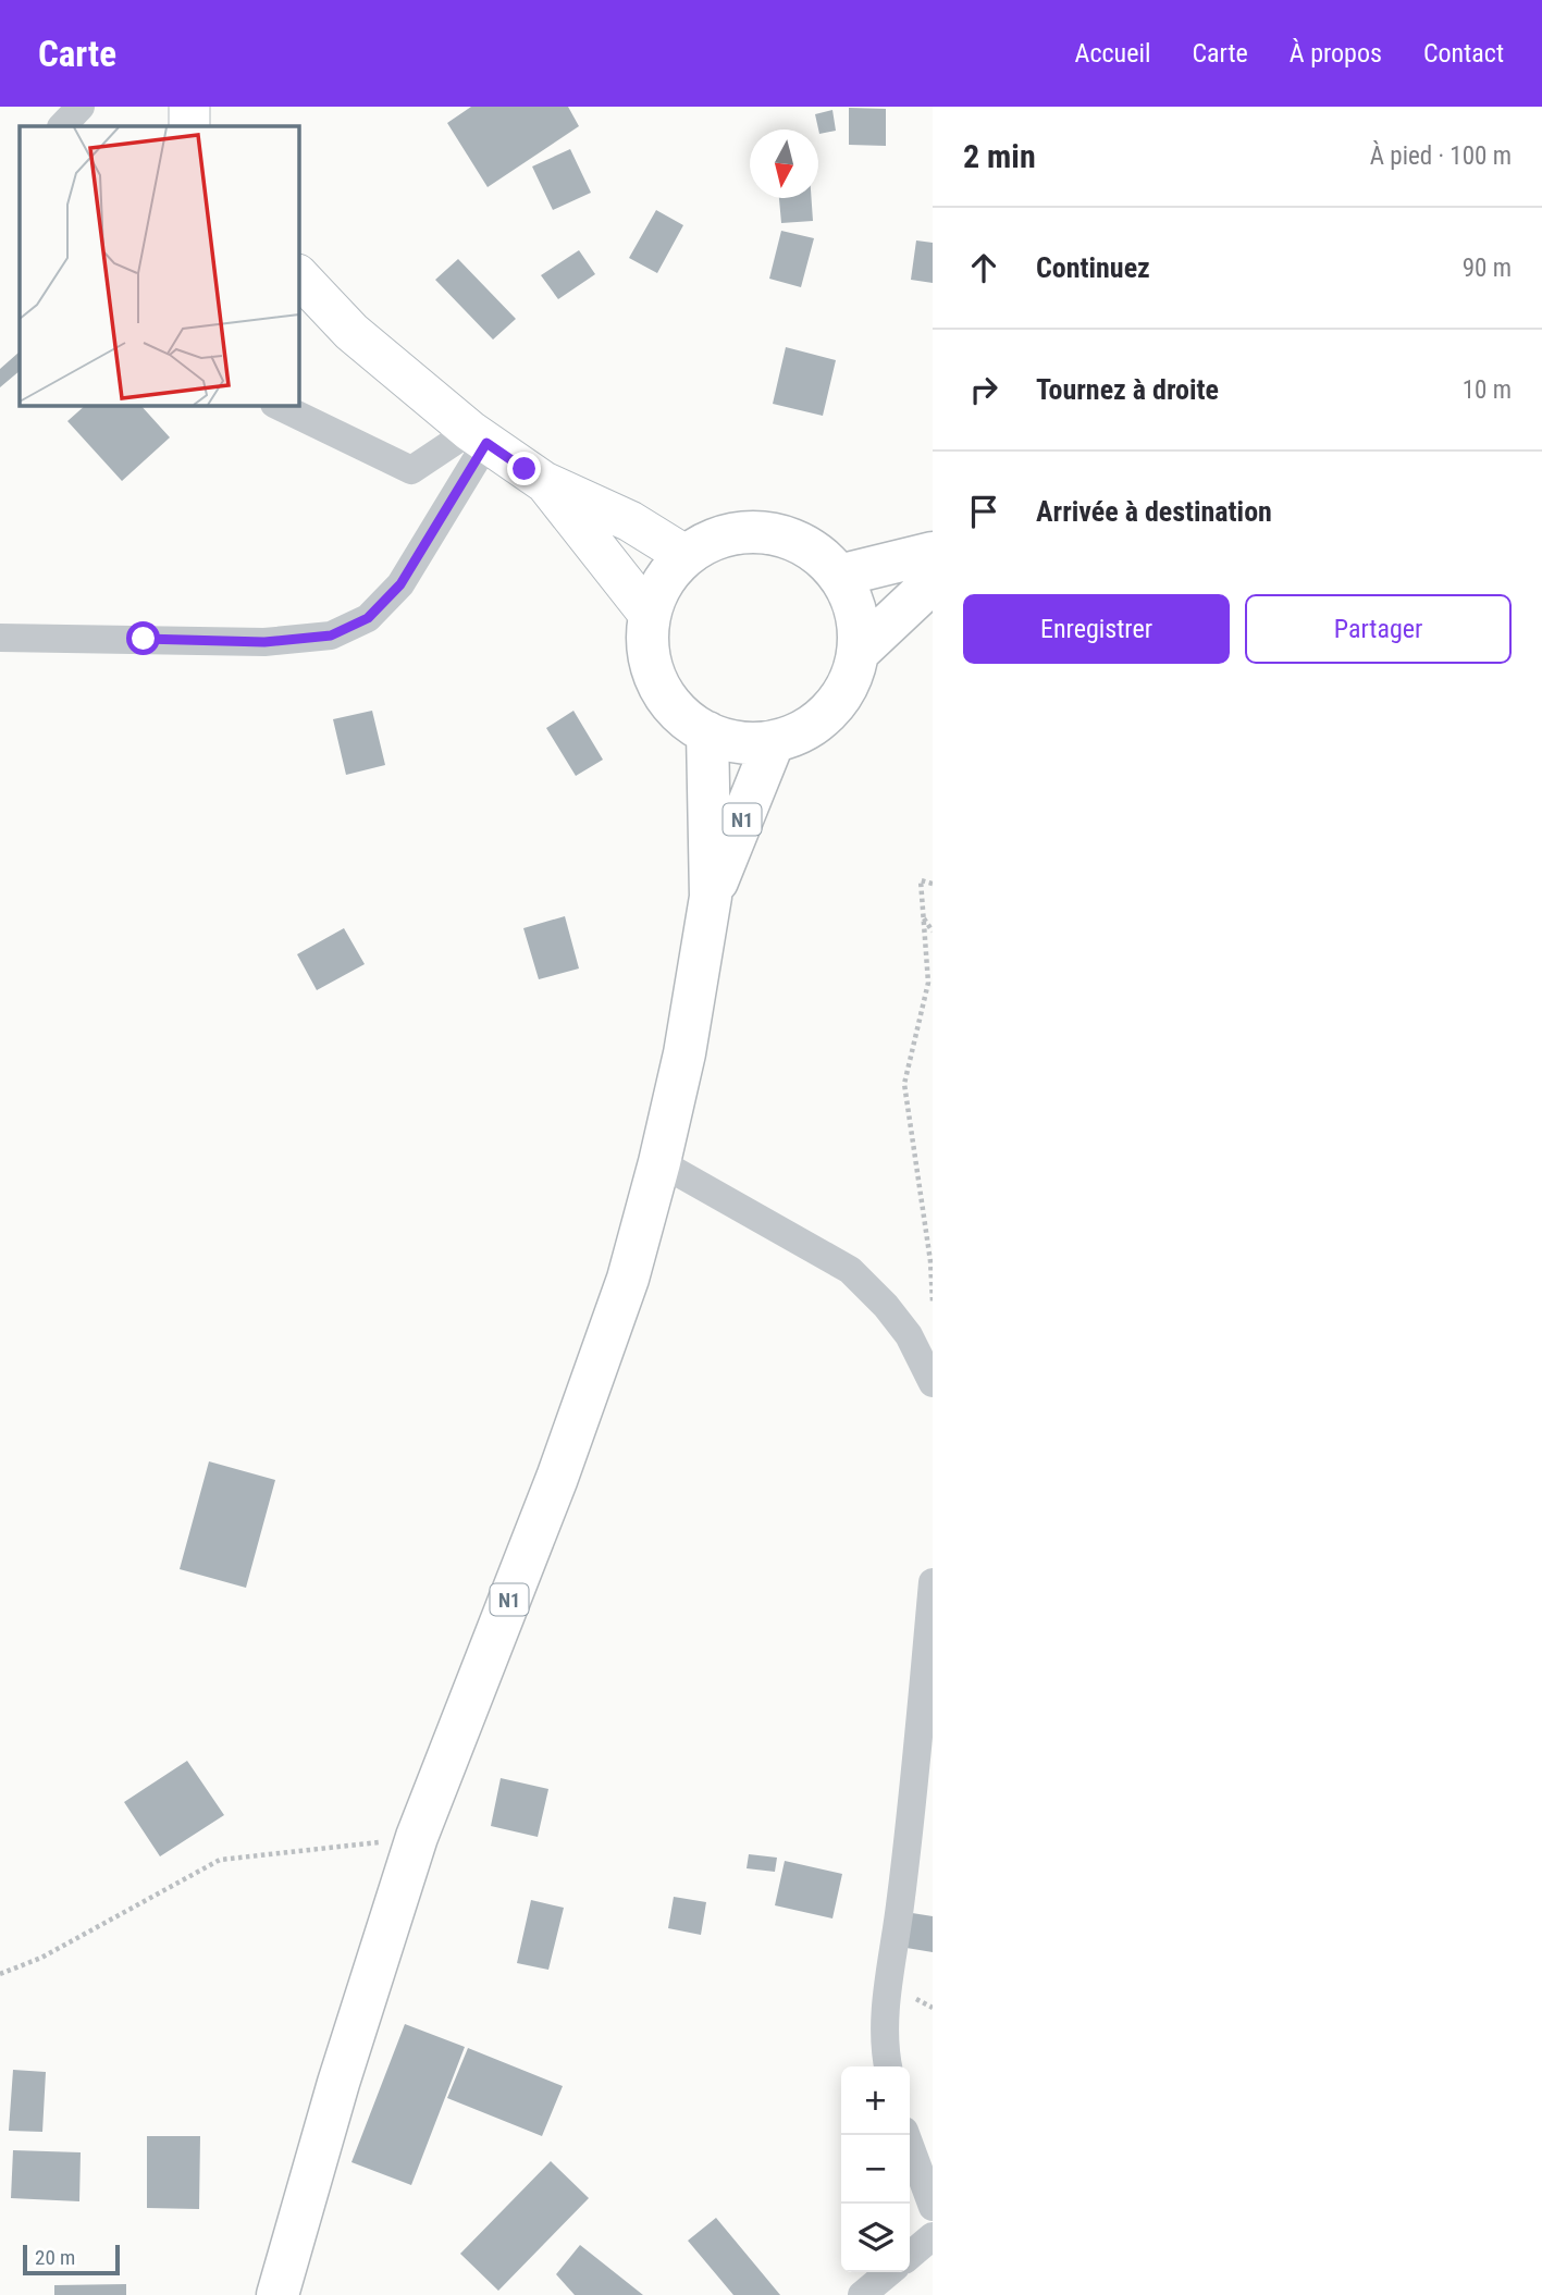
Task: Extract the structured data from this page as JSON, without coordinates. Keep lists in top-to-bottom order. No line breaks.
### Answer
{"streets":{"highway":["N1"]},"scale_bar":"20 m","north":"bottom","page":{"header":"Carte","nav":["Accueil","Carte","À propos","Contact"],"heading":["2 min","À pied · 100 m"],"list":[["Continuez","90 m"],["Tournez à droite","10 m"],"Arrivée à destination"],"buttons":["Enregistrer","Partager"],"map_buttons":["+","−"],"scale":"20 m"}}
